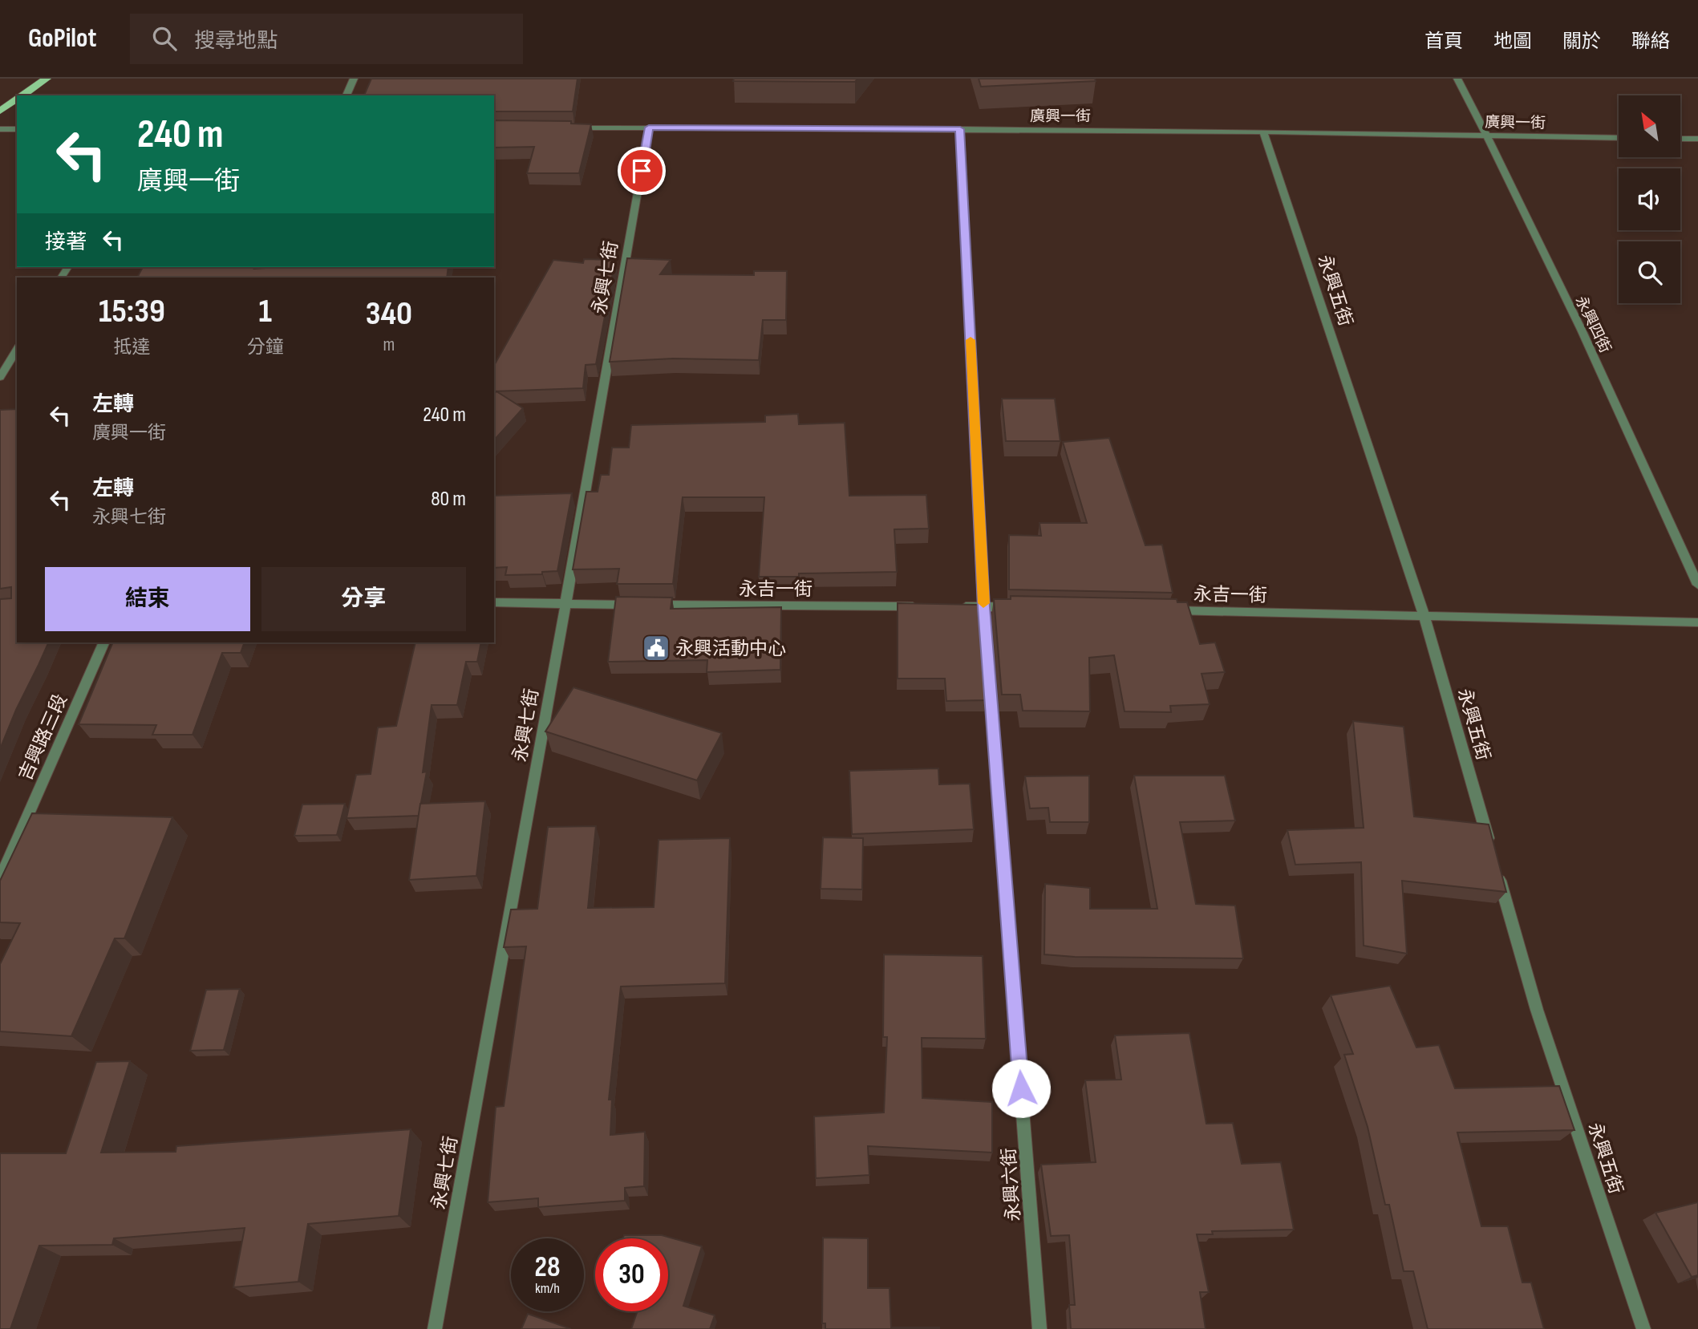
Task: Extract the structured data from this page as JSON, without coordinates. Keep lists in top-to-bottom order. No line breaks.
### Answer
{"streets":{"street":["廣興一街","永興七街","永興五街","永興四街","永吉一街","吉興路三段","永興六街"]},"crossings":[["廣興一街","永興七街"],["廣興一街","永興五街"],["廣興一街","永興四街"],["廣興一街","永興六街"],["永興七街","永吉一街"],["永興五街","永吉一街"]],"places":{"public building":["永興活動中心"]},"north":"top left","page":{"header":"GoPilot","search":"搜尋地點","nav":["首頁","地圖","關於","聯絡"],"turn":["240 m","廣興一街"],"then":"接著","eta":["15:39","抵達","1","分鐘","340","m"],"list":[{"name":"左轉","note":"廣興一街","value":"240 m"},{"name":"左轉","note":"永興七街","value":"80 m"}],"buttons":["結束","分享"],"speed":"28 km/h","limit":"30"}}
